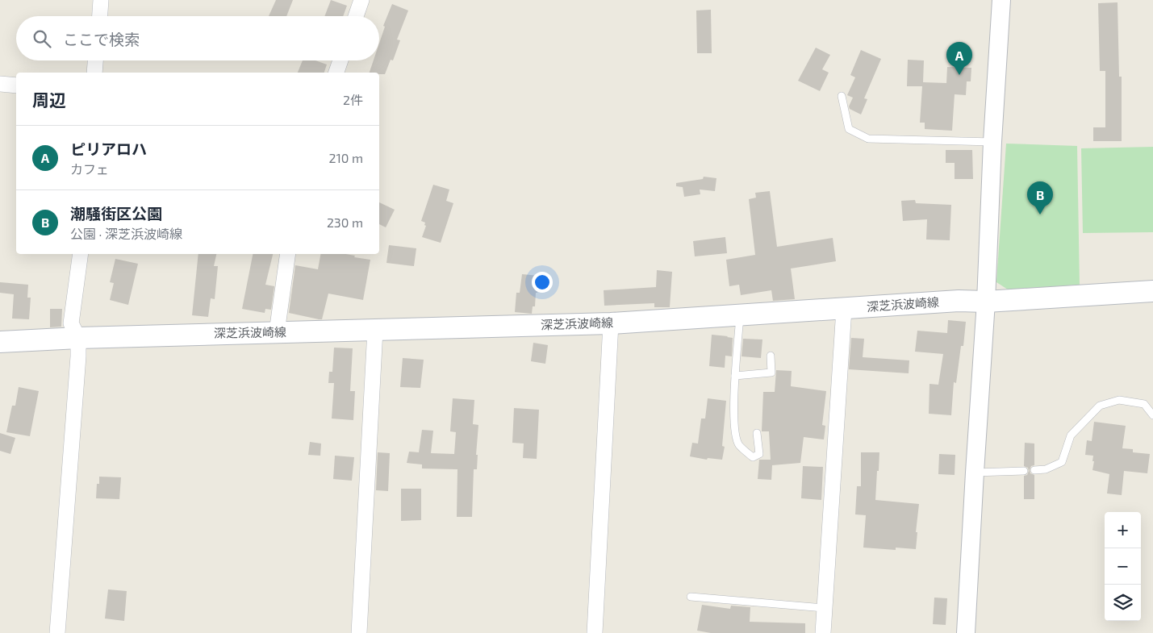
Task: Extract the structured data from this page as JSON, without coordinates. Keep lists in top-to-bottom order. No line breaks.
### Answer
{"streets":{"main road":["深芝浜波崎線"]},"page":{"search":"ここで検索","pins":["A","B"],"heading":["周辺","2件"],"list":[{"mark":"A","name":"ピリアロハ","note":"カフェ","value":"210 m"},{"mark":"B","name":"潮騒街区公園","note":"公園 · 深芝浜波崎線","value":"230 m"}],"map_buttons":["+","−"]}}
